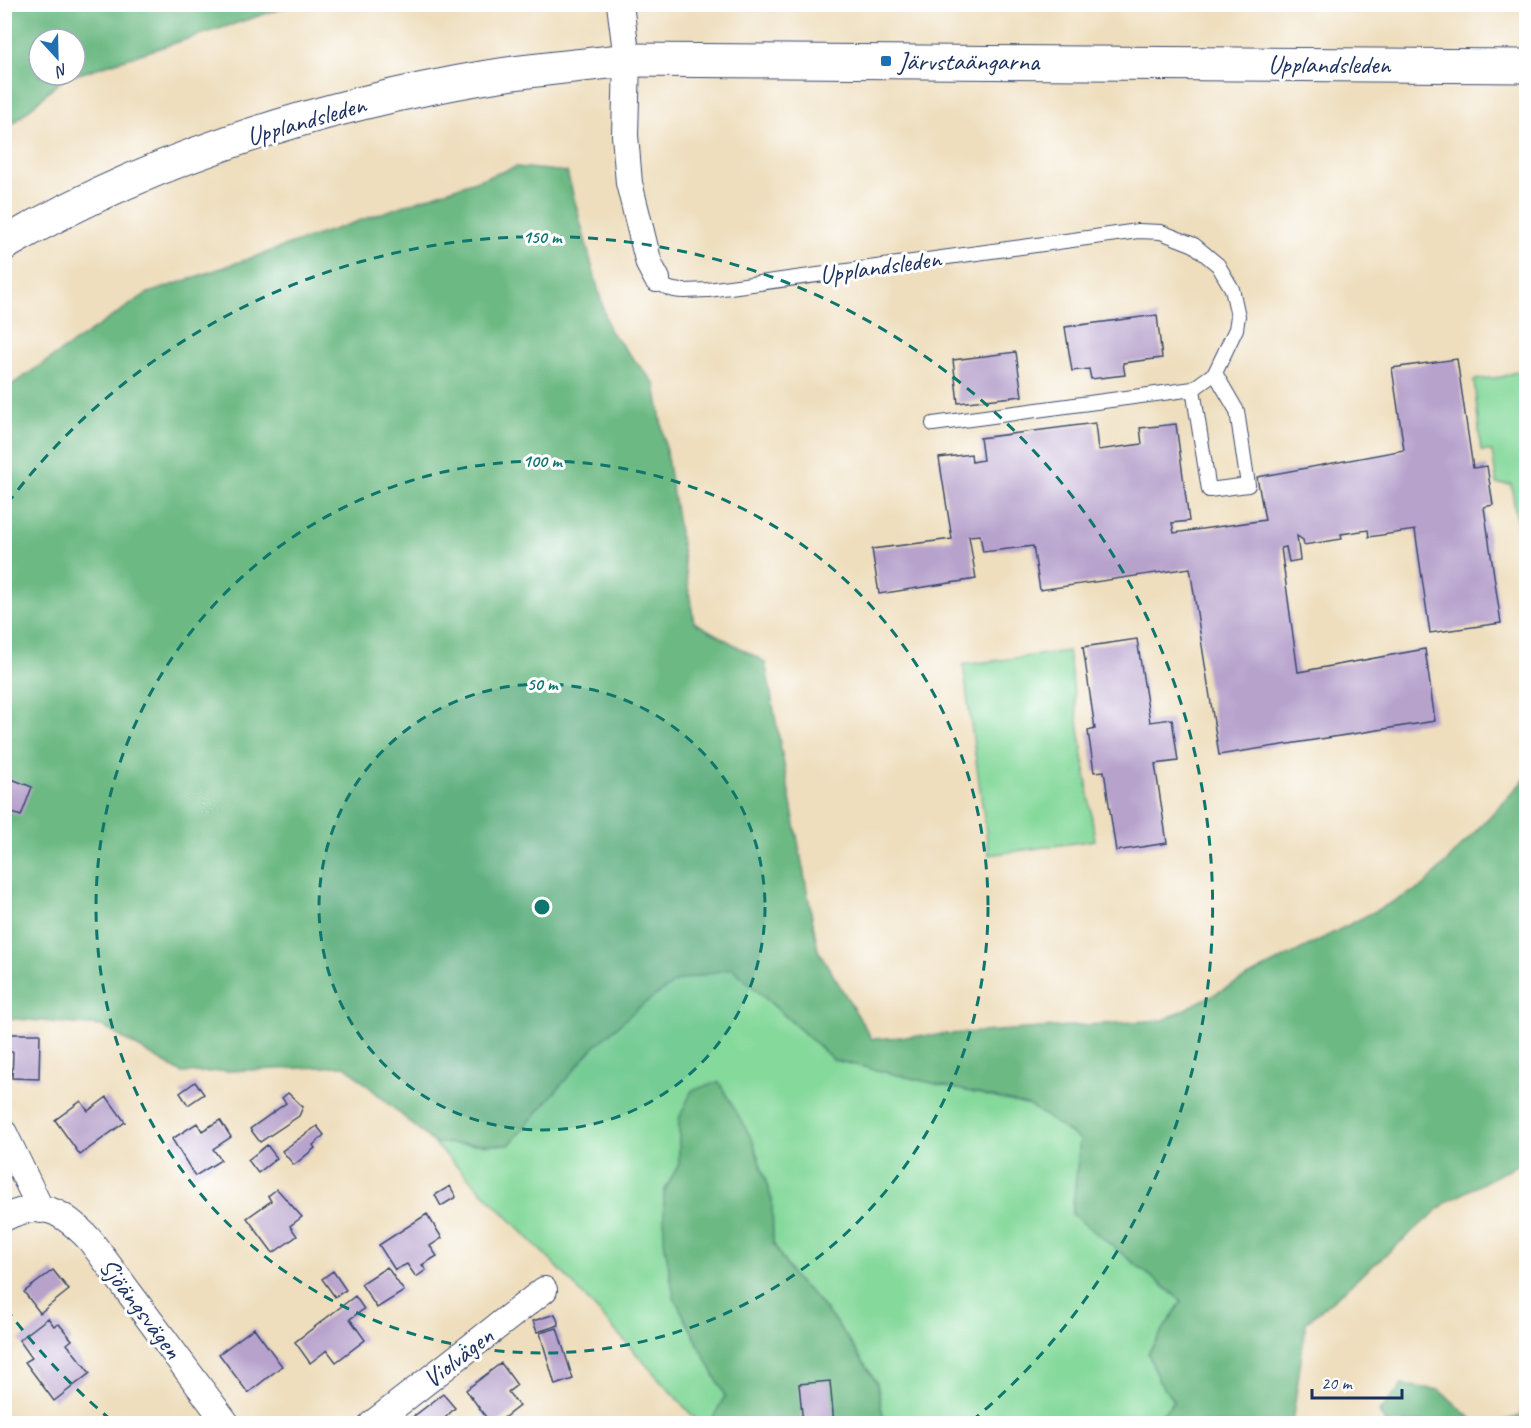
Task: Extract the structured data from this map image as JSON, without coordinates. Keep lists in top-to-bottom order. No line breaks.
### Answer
{"streets":{"street":["Upplandsleden","Sjöängsvägen","Violvägen"]},"places":{"transit":["Järvstaängarna"]},"scale_bar":"20 m","north":"bottom","rings":["150 m","100 m","50 m"]}
